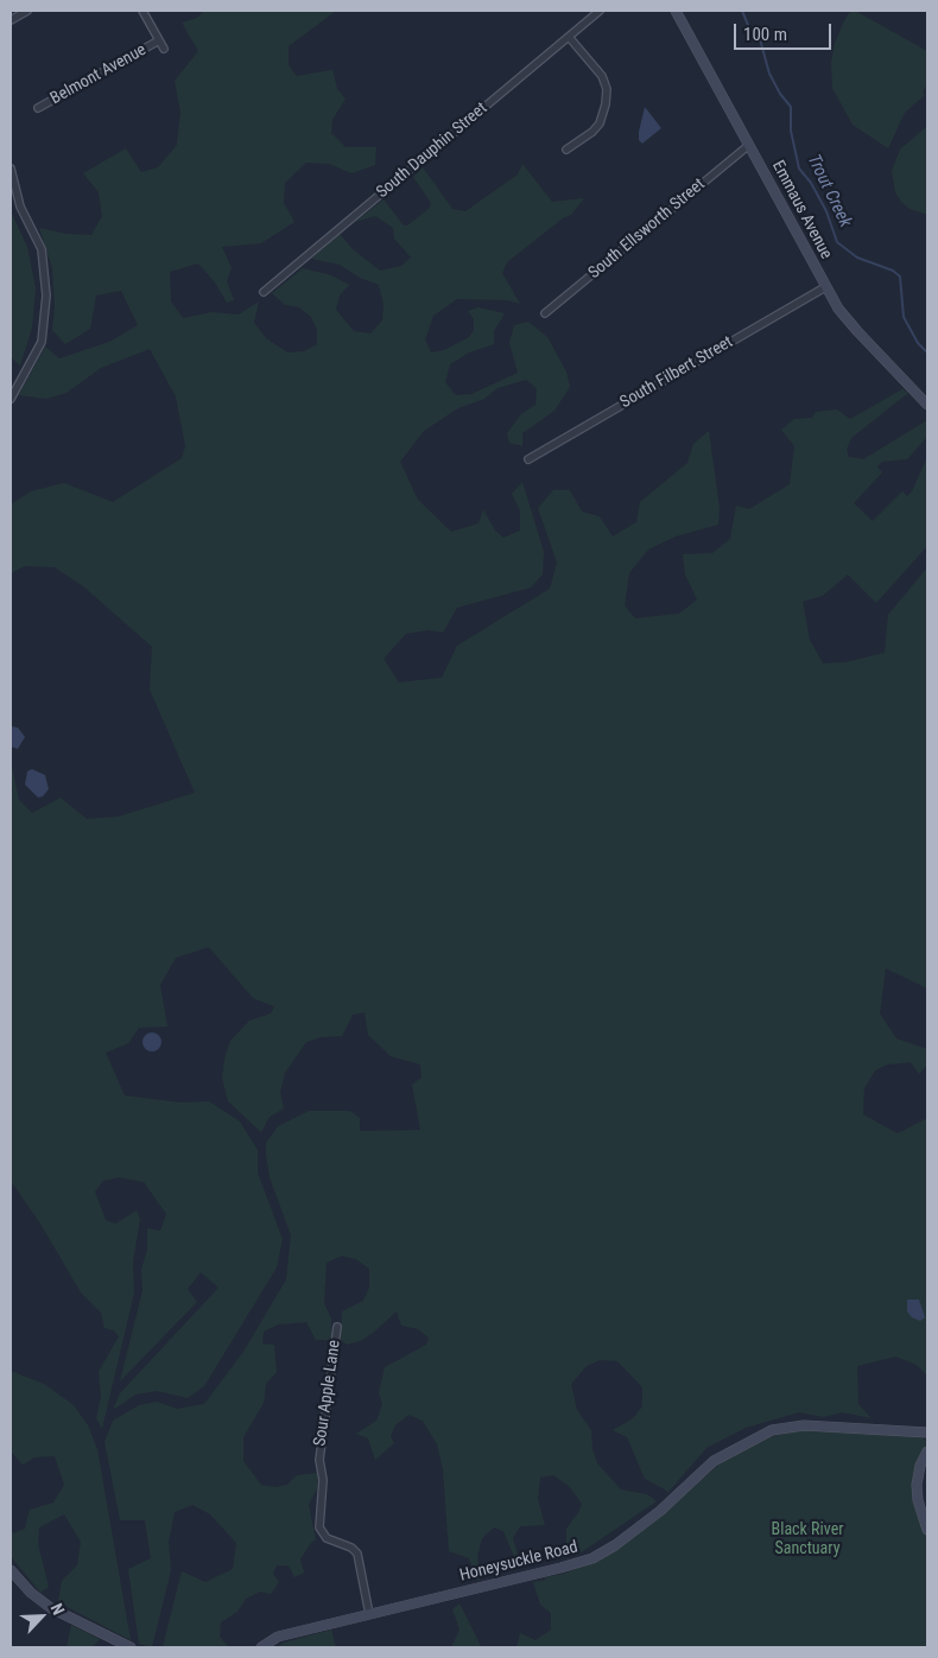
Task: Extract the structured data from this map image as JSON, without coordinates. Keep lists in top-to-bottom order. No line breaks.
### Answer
{"streets":{"street":["Belmont Avenue","South Dauphin Street","Emmaus Avenue","South Ellsworth Street","South Filbert Street","Sour Apple Lane","Honeysuckle Road"]},"crossings":[["Emmaus Avenue","South Ellsworth Street"],["Emmaus Avenue","South Filbert Street"],["Sour Apple Lane","Honeysuckle Road"]],"water":["Trout Creek"],"parks":["Black River Sanctuary"],"scale_bar":"100 m","north":"top right"}
